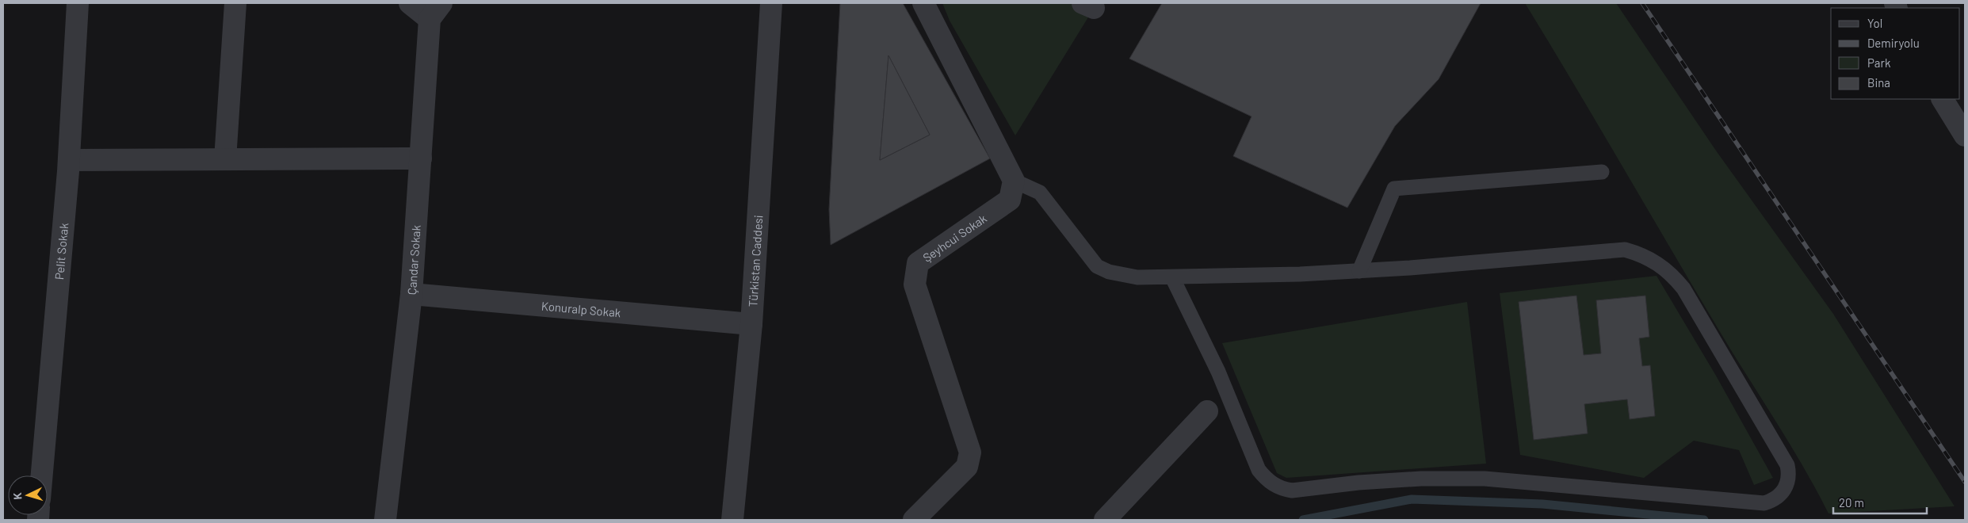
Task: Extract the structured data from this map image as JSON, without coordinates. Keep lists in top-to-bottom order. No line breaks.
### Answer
{"streets":{"street":["Şeyhcui Sokak","Pelit Sokak","Çandar Sokak","Türkistan Caddesi","Konuralp Sokak"]},"crossings":[["Çandar Sokak","Konuralp Sokak"],["Türkistan Caddesi","Konuralp Sokak"]],"legend":["Yol","Demiryolu","Park","Bina"],"scale_bar":"20 m","north":"left"}
